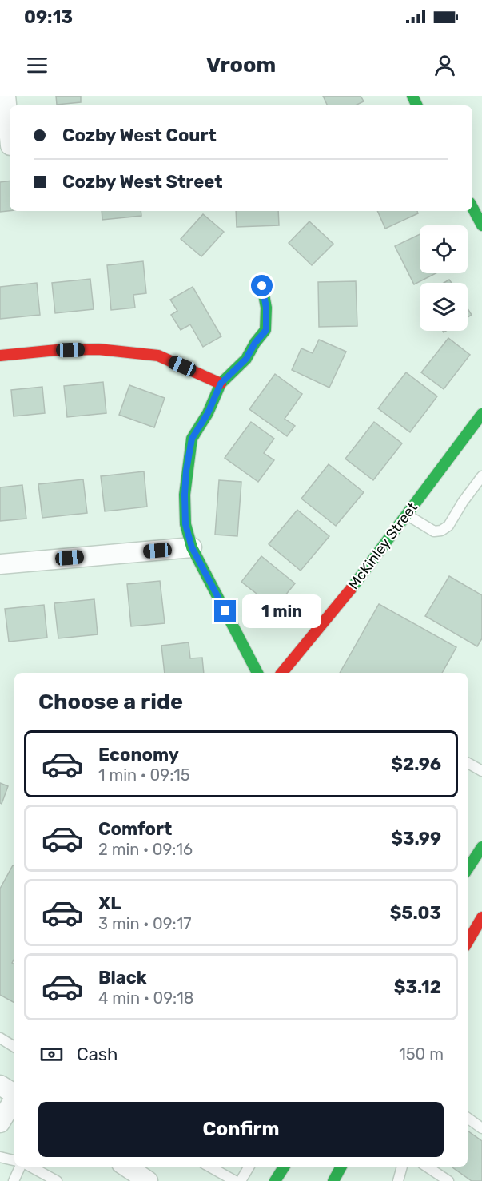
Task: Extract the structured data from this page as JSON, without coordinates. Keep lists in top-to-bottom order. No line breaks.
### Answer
{"streets":{"main road":["McKinley Street"]},"page":{"status":"09:13","header":"Vroom","banner":["Cozby West Court","Cozby West Street"],"bubble":"1 min","heading":"Choose a ride","list":[{"name":"Economy","note":"1 min · 09:15","value":"$2.96"},{"name":"Comfort","note":"2 min · 09:16","value":"$3.99"},{"name":"XL","note":"3 min · 09:17","value":"$5.03"},{"name":"Black","note":"4 min · 09:18","value":"$3.12"}],"pay":["Cash","150 m"],"buttons":"Confirm"}}
